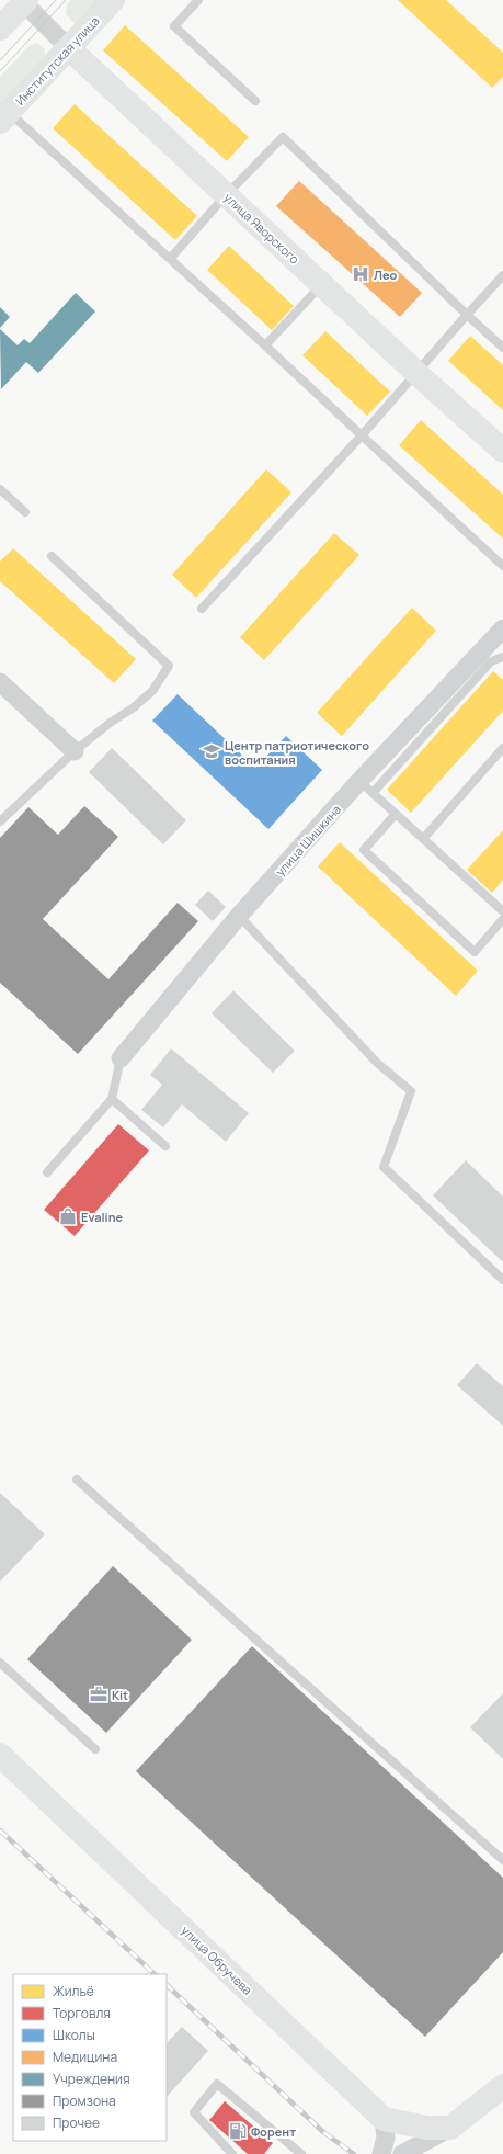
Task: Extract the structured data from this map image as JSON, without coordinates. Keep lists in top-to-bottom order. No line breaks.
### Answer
{"streets":{"main road":["Институтская улица","улица Яворского","улица Обручева"],"street":["улица Шишкина"]},"crossings":[["Институтская улица","улица Яворского"]],"places":{"hospital":["Лео"],"school or university":["Центр патриотического воспитания"],"shop":["Evaline"],"office":["Kit"],"fuel station":["Форент"]},"legend":["Жильё","Торговля","Школы","Медицина","Учреждения","Промзона","Прочее"]}
